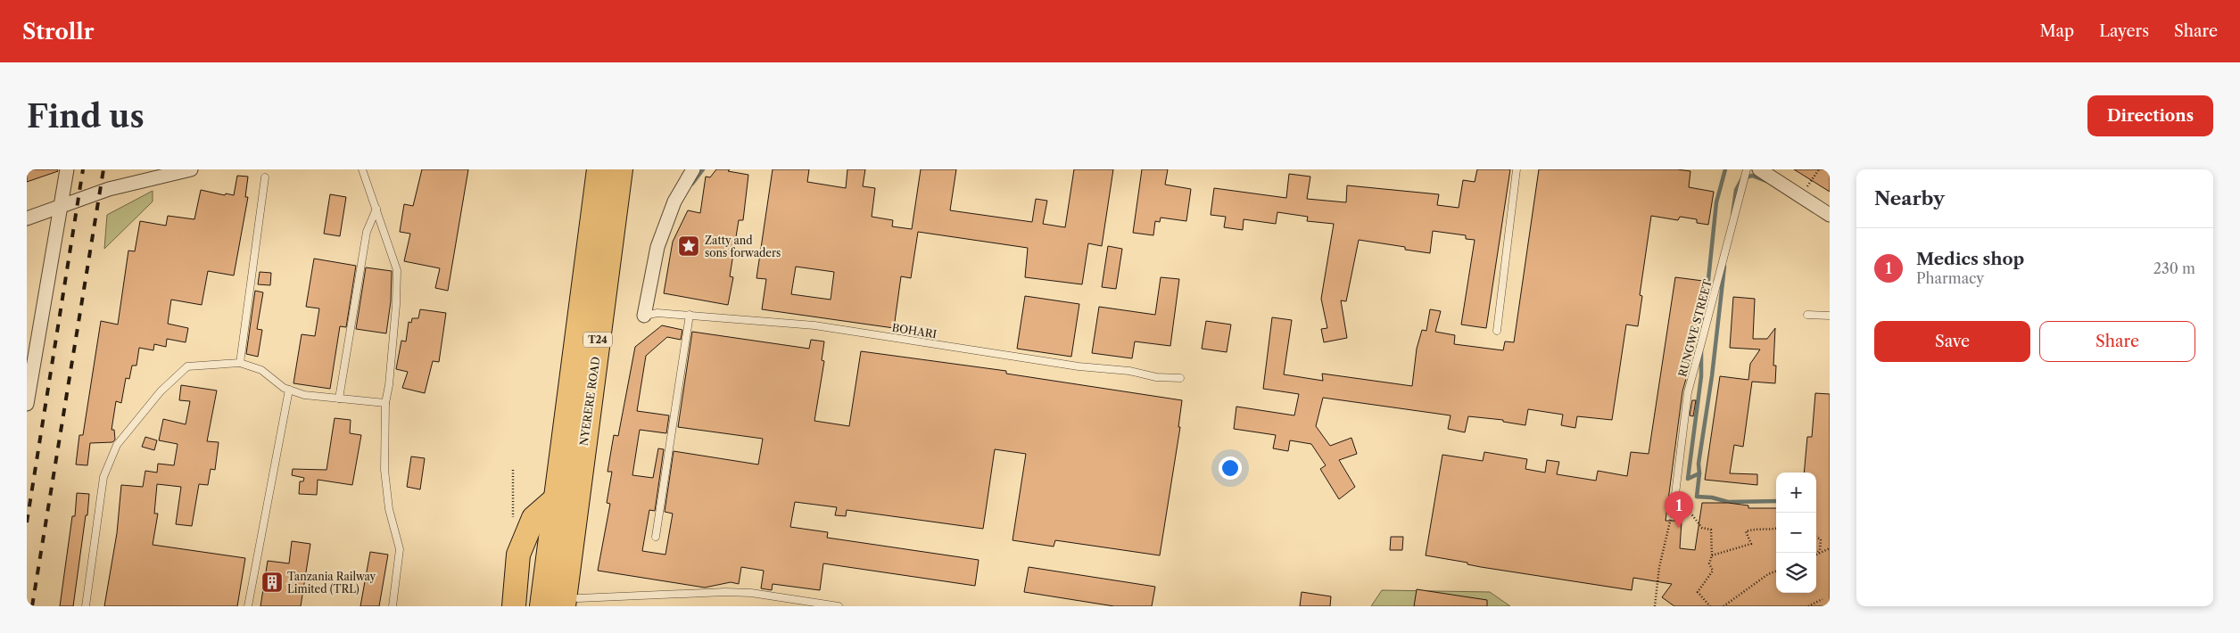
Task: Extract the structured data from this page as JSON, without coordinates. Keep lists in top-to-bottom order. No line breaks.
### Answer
{"streets":{"highway":["T24","NYERERE ROAD"],"lane":["RUNGWE STREET","BOHARI"]},"places":{"place":["Zatty and sons forwaders"],"building":["Tanzania Railway Limited (TRL)"]},"page":{"header":"Strollr","nav":["Map","Layers","Share"],"buttons":["Directions",["Save","Share"]],"title":"Find us","heading":"Nearby","list":[{"mark":"1","name":"Medics shop","note":"Pharmacy","value":"230 m"}],"map_buttons":["+","−"],"pins":"1"}}
